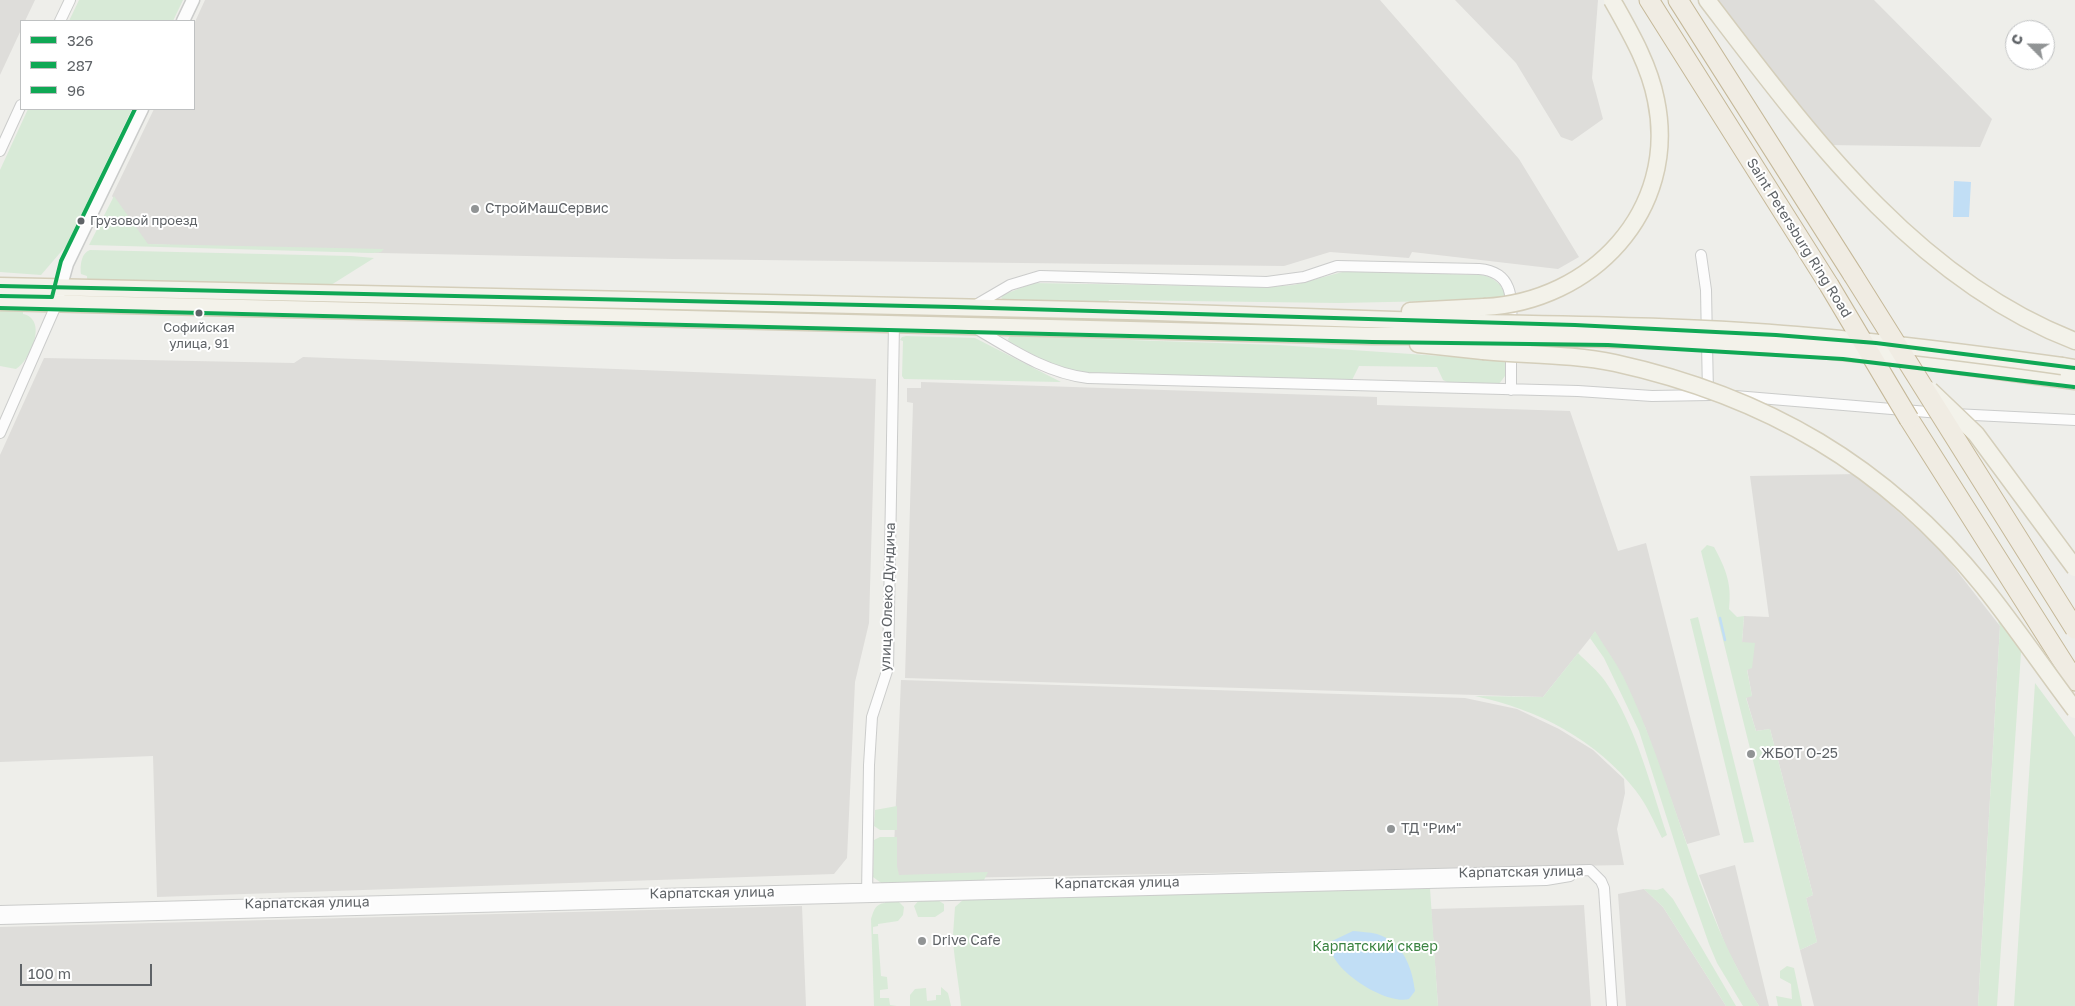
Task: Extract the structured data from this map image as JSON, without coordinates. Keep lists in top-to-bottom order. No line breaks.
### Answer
{"streets":{"highway":["Saint Petersburg Ring Road"],"street":["улица Олеко Дундича","Карпатская улица"]},"crossings":[["улица Олеко Дундича","Карпатская улица"]],"parks":["Карпатский сквер"],"places":["СтройМашСервис","Грузовой проезд","Софийская улица, 91","ЖБОТ О-25","ТД \"Рим\"","Drive Cafe"],"lines":["transit line 96","transit line 326","transit line 287"],"legend":["326","287","96"],"scale_bar":"100 m","north":"top left"}
